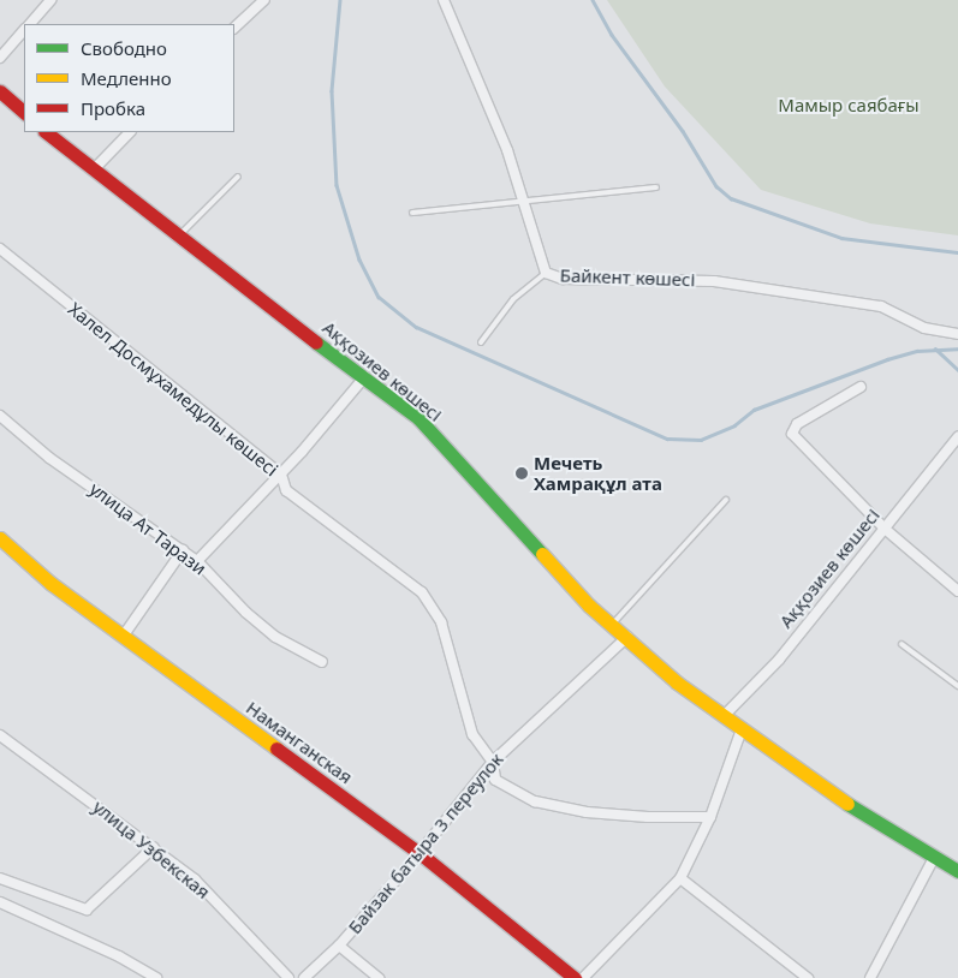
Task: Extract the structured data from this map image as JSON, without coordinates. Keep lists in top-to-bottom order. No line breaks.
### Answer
{"streets":{"main road":["Аққозиев көшесі","Наманганская"],"street":["Байкент көшесі","Халел Досмұхамедұлы көшесі","улица Ат Тарази","Байзак батыра 3 переулок","улица Узбекская"]},"crossings":[["Аққозиев көшесі","Байзак батыра 3 переулок"],["Халел Досмұхамедұлы көшесі","Байзак батыра 3 переулок"],["Наманганская","Байзак батыра 3 переулок"]],"parks":["Мамыр саябағы"],"places":["Мечеть Хамрақұл ата"],"legend":["Свободно","Медленно","Пробка"]}
